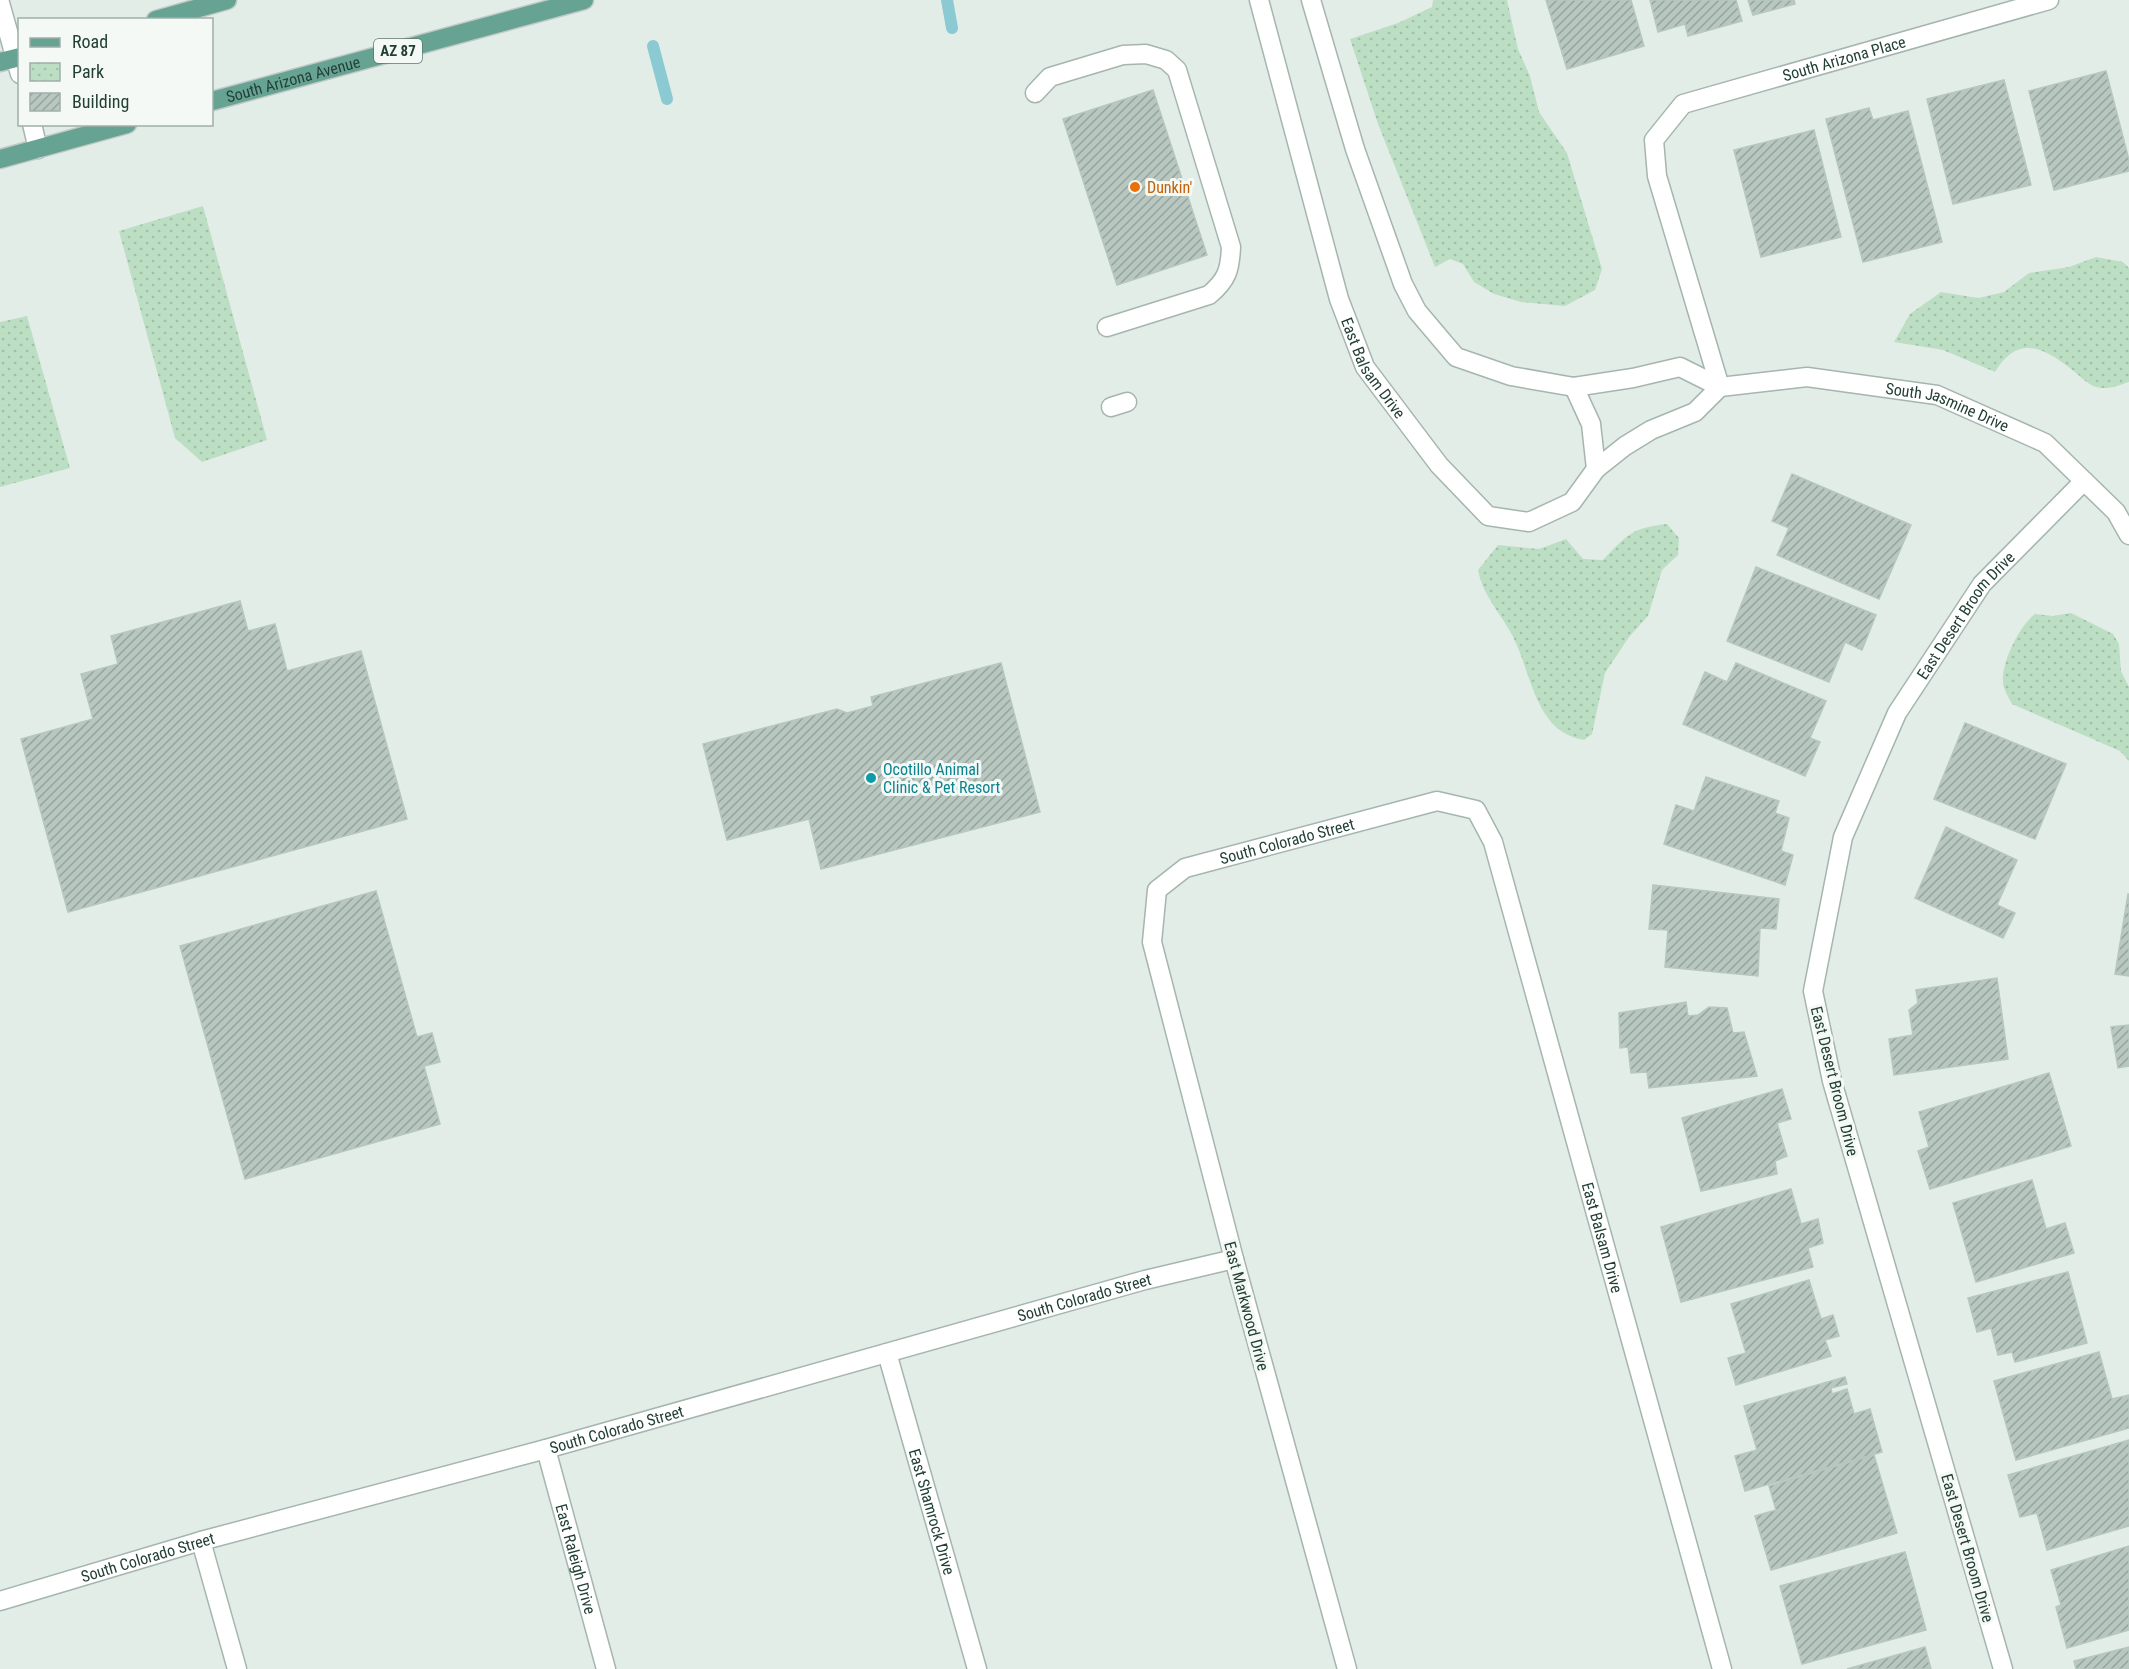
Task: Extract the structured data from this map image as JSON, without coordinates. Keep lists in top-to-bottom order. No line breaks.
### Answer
{"streets":{"main road":["AZ 87","South Arizona Avenue"],"street":["South Arizona Place","East Balsam Drive","South Jasmine Drive","East Desert Broom Drive","South Colorado Street","East Markwood Drive","East Shamrock Drive","East Raleigh Drive"]},"crossings":[["South Arizona Place","East Balsam Drive"],["South Arizona Place","South Jasmine Drive"],["East Balsam Drive","South Jasmine Drive"],["East Balsam Drive","South Colorado Street"],["South Jasmine Drive","East Desert Broom Drive"],["South Colorado Street","East Markwood Drive"],["South Colorado Street","East Shamrock Drive"],["South Colorado Street","East Raleigh Drive"]],"places":["Dunkin'","Ocotillo Animal Clinic & Pet Resort"],"legend":["Road","Park","Building"]}
